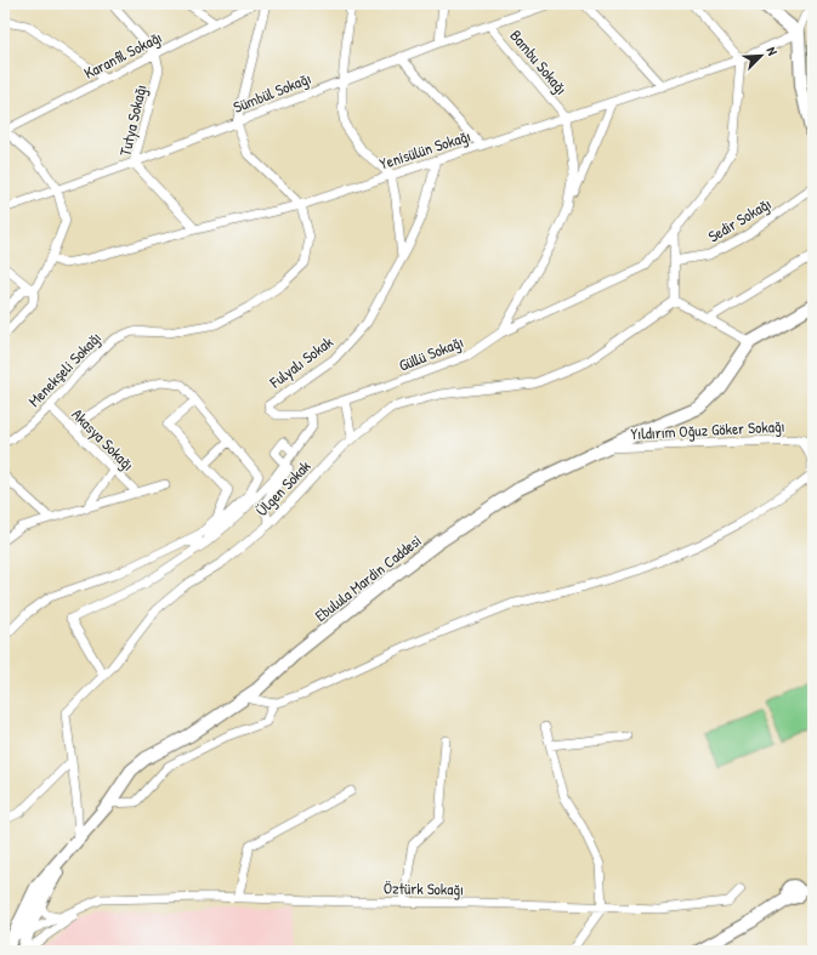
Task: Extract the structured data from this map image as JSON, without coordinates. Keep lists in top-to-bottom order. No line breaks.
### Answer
{"streets":{"street":["Karanfil Sokağı","Bambu Sokağı","Sümbül Sokağı","Tutya Sokağı","Yenisülün Sokağı","Sedir Sokağı","Güllü Sokağı","Fulyalı Sokak","Menekşeli Sokağı","Yıldırım Oğuz Göker Sokağı","Akasya Sokağı","Ülgen Sokak","Ebulula Mardin Caddesi","Öztürk Sokağı"]},"crossings":[["Karanfil Sokağı","Sümbül Sokağı"],["Karanfil Sokağı","Tutya Sokağı"],["Karanfil Sokağı","Yenisülün Sokağı"],["Bambu Sokağı","Sümbül Sokağı"],["Bambu Sokağı","Yenisülün Sokağı"],["Bambu Sokağı","Güllü Sokağı"],["Sümbül Sokağı","Tutya Sokağı"],["Tutya Sokağı","Yenisülün Sokağı"],["Yenisülün Sokağı","Güllü Sokağı"],["Yenisülün Sokağı","Menekşeli Sokağı"],["Güllü Sokağı","Fulyalı Sokak"],["Menekşeli Sokağı","Akasya Sokağı"],["Yıldırım Oğuz Göker Sokağı","Ebulula Mardin Caddesi"],["Ülgen Sokak","Ebulula Mardin Caddesi"],["Ebulula Mardin Caddesi","Öztürk Sokağı"]],"north":"top right"}
